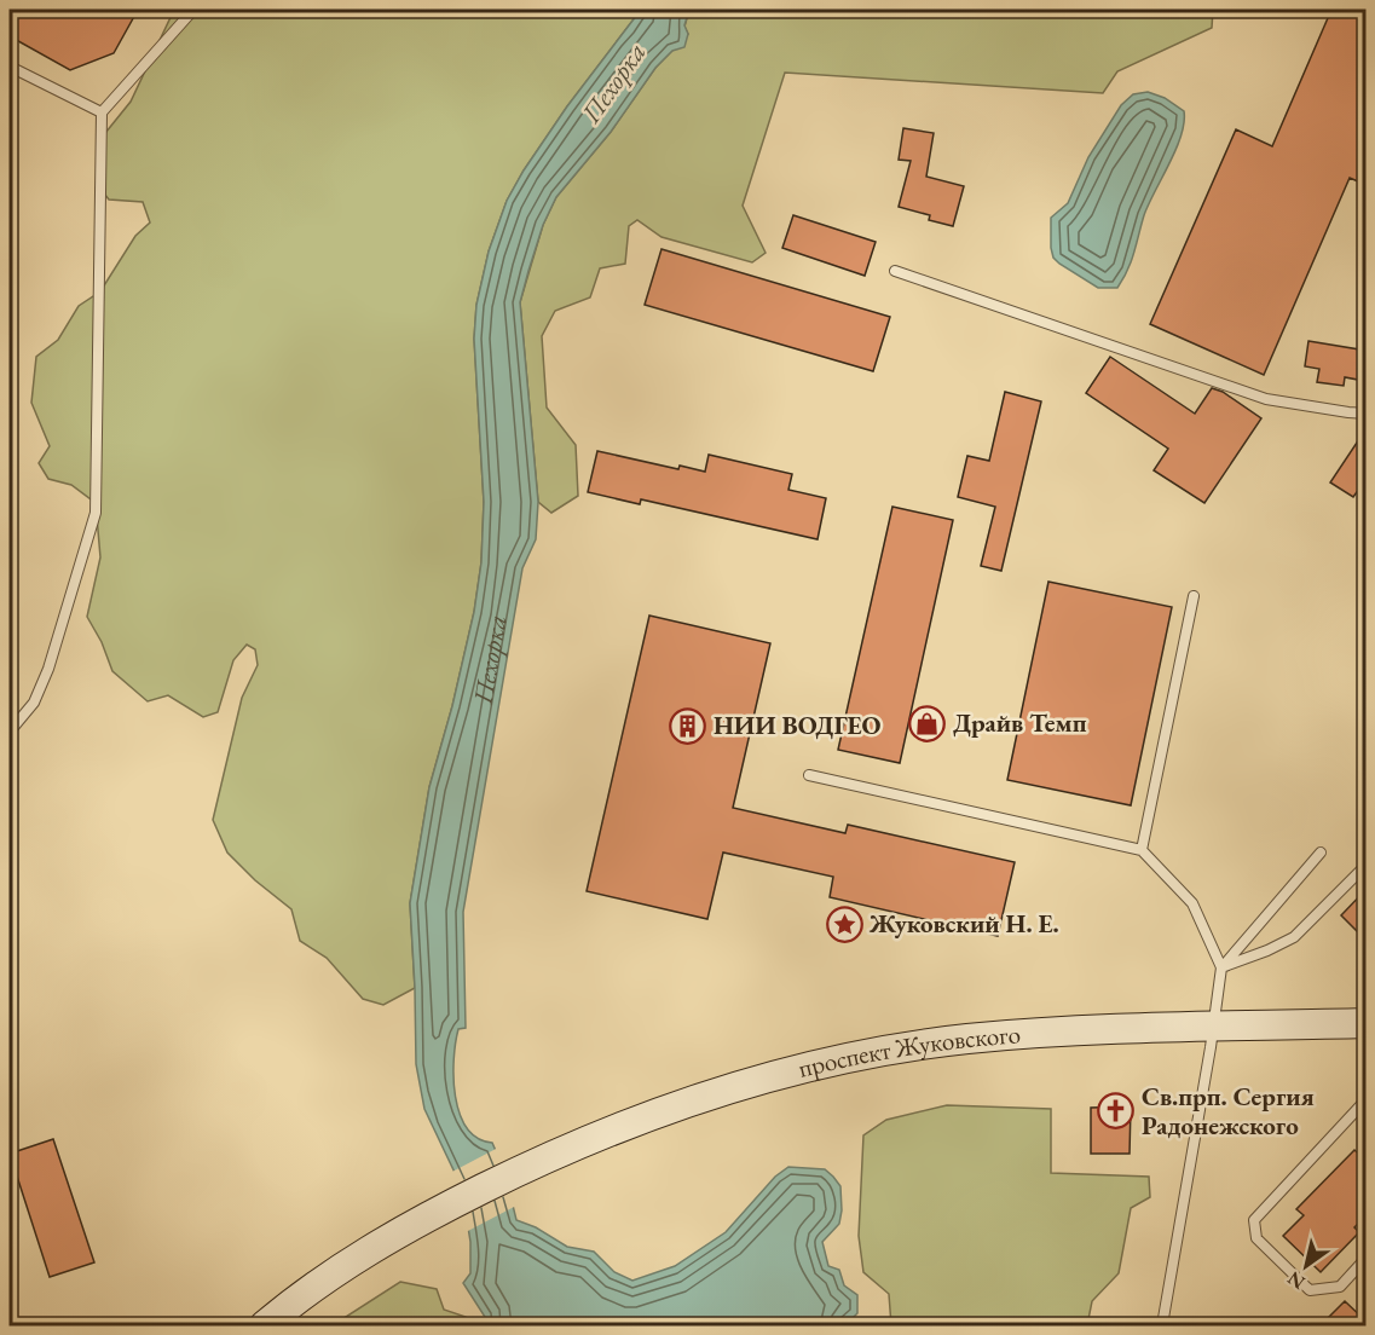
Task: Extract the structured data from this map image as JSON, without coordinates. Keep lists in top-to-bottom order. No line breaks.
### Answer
{"streets":{"main road":["проспект Жуковского"]},"water":["Пехорка"],"places":{"shop":["Драйв Темп"],"building":["НИИ ВОДГЕО"],"place":["Жуковский Н. Е."],"church":["Св.прп. Сергия Радонежского"]},"north":"bottom left"}
